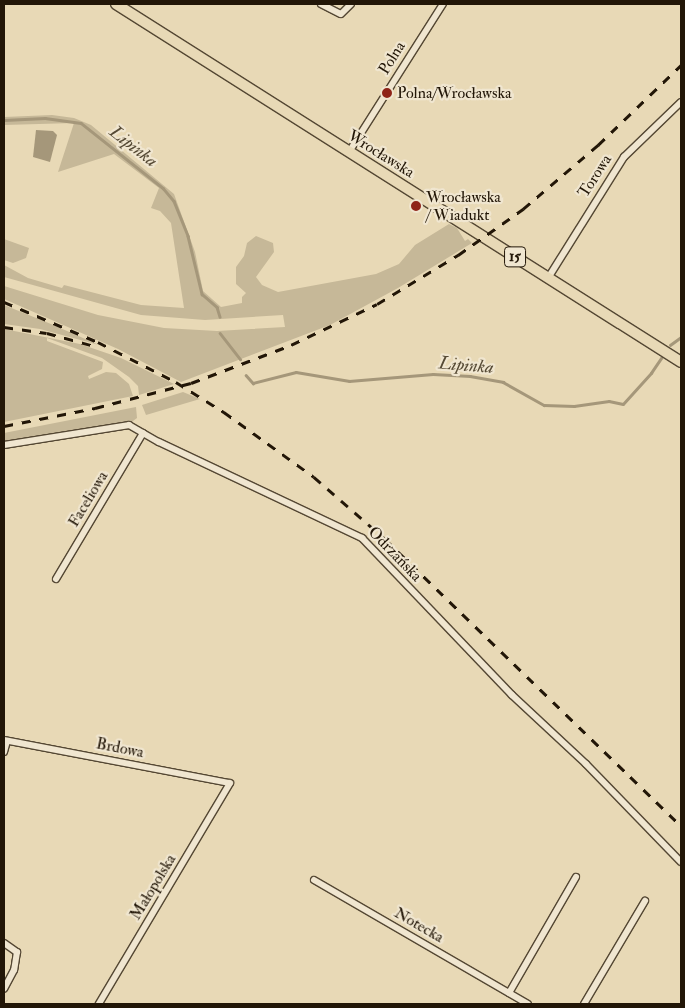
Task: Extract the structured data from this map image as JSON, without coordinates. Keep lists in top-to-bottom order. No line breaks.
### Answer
{"streets":{"main road":["Wrocławska","15"],"street":["Polna","Torowa","Faceliowa","Odrzańska","Brdowa","Małopolska","Notecka"]},"crossings":[["Polna","Wrocławska"],["Wrocławska","Torowa"],["Faceliowa","Odrzańska"],["Brdowa","Małopolska"]],"water":["Lipinka"],"places":["Polna/Wrocławska","Wrocławska / Wiadukt"]}
